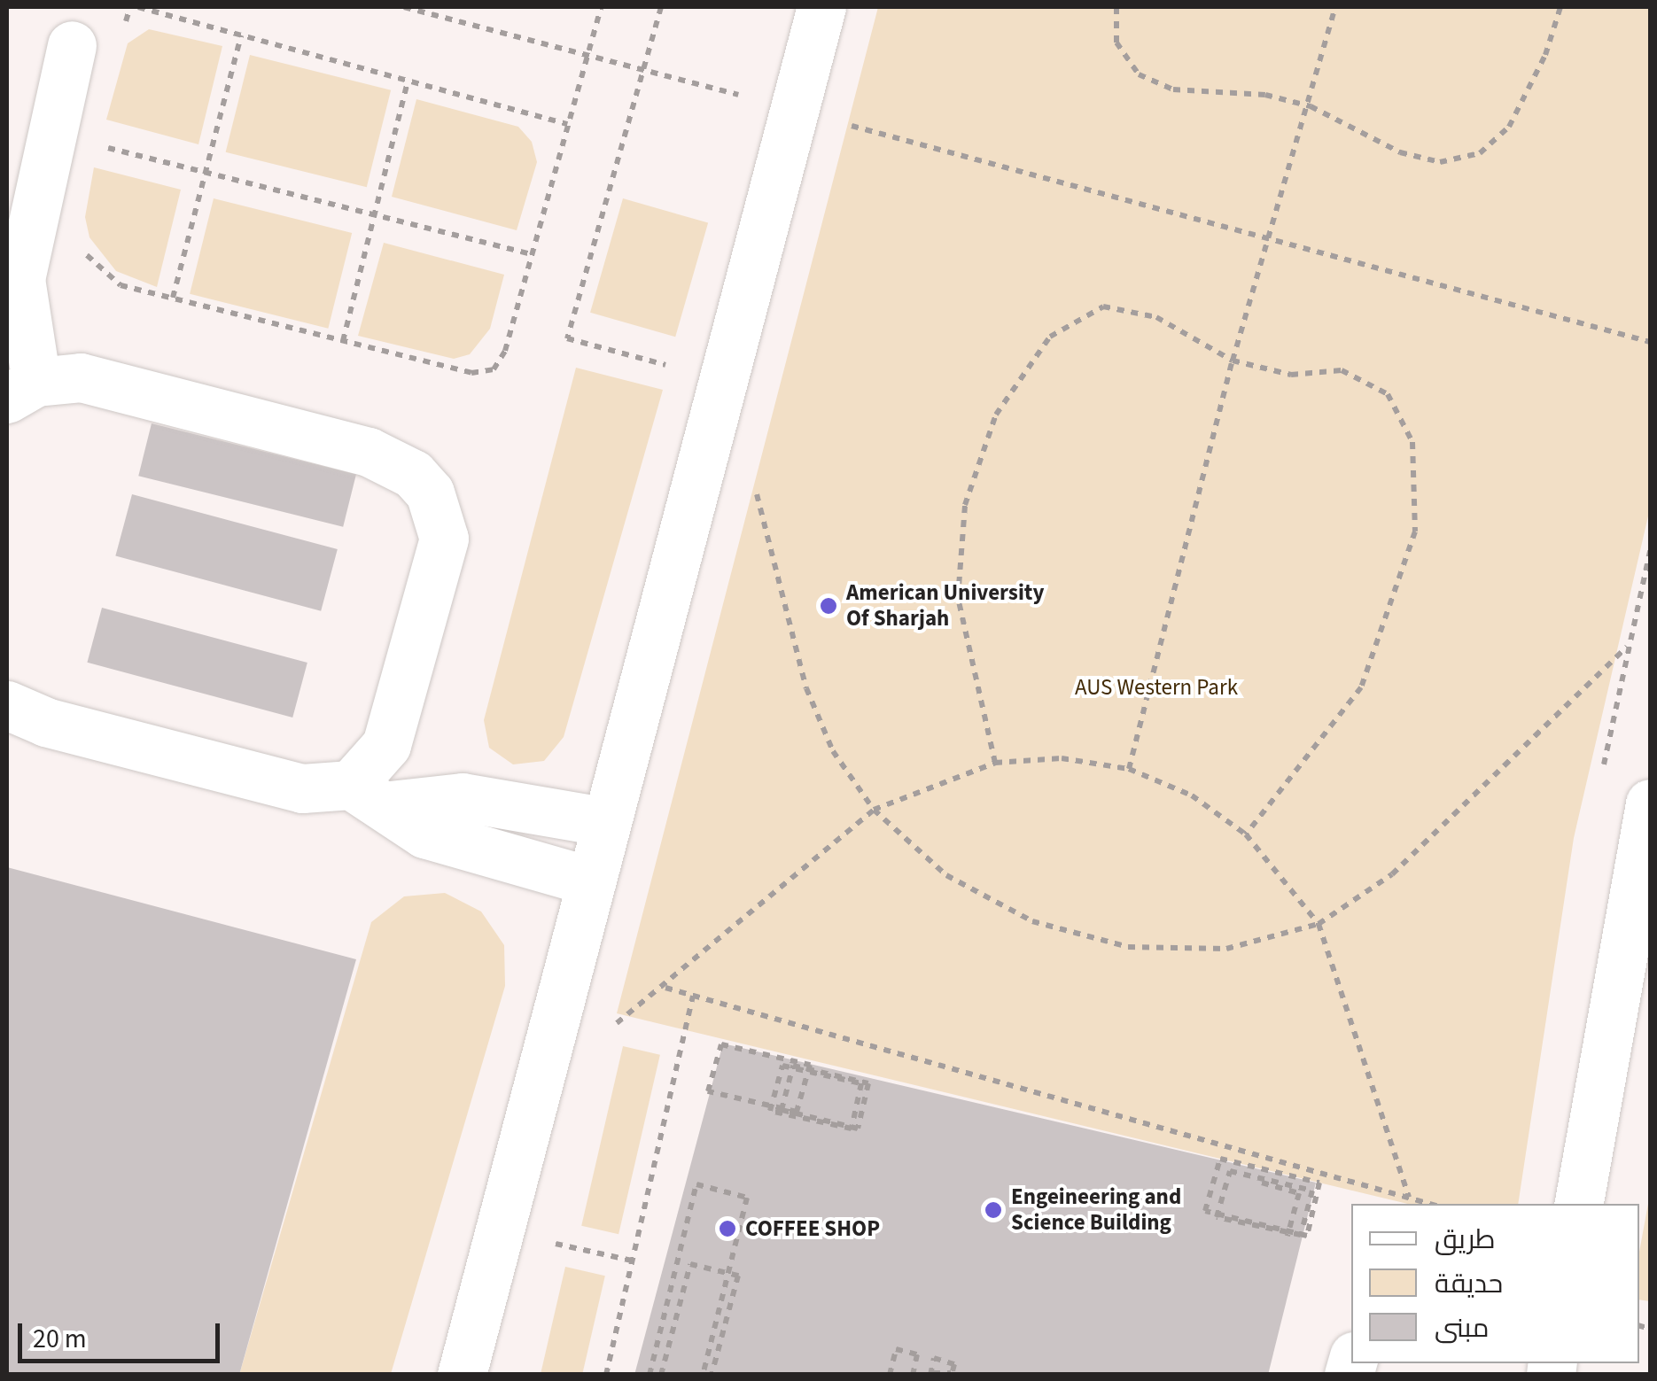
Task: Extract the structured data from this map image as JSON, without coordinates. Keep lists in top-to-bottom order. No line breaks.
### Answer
{"parks":["AUS Western Park"],"places":["American University Of Sharjah","Engeineering and Science Building","COFFEE SHOP"],"legend":["طريق","حديقة","مبنى"],"scale_bar":"20 m"}
